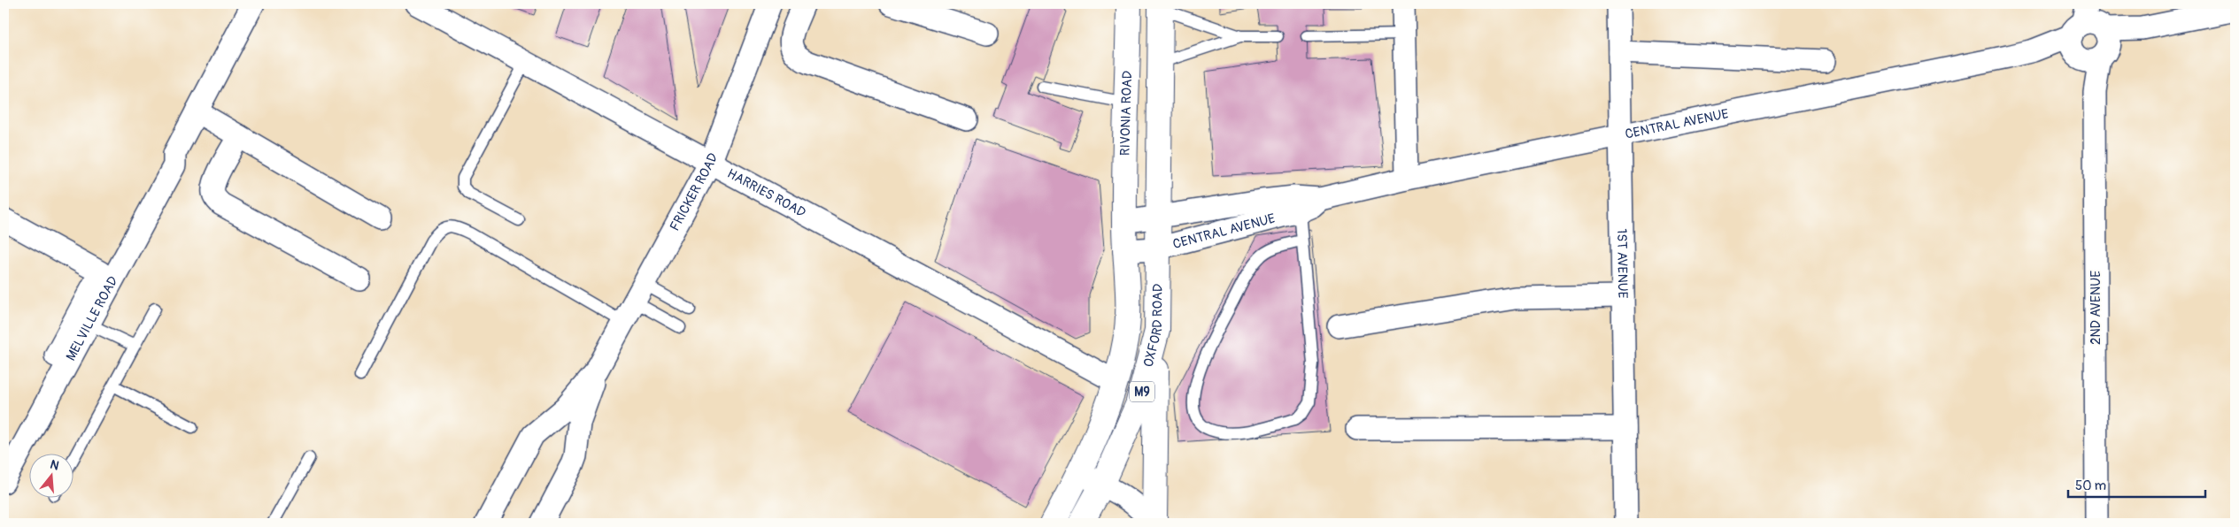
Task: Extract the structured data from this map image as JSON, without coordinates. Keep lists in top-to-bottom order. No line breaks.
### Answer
{"streets":{"main road":["RIVONIA ROAD","OXFORD ROAD","M9"],"street":["CENTRAL AVENUE","FRICKER ROAD","HARRIES ROAD","1ST AVENUE","2ND AVENUE","MELVILLE ROAD"]},"crossings":[["RIVONIA ROAD","CENTRAL AVENUE"],["RIVONIA ROAD","OXFORD ROAD"],["CENTRAL AVENUE","1ST AVENUE"],["CENTRAL AVENUE","2ND AVENUE"],["CENTRAL AVENUE","OXFORD ROAD"],["CENTRAL AVENUE","M9"],["FRICKER ROAD","HARRIES ROAD"],["HARRIES ROAD","OXFORD ROAD"],["OXFORD ROAD","M9"]],"scale_bar":"50 m","north":"top"}
